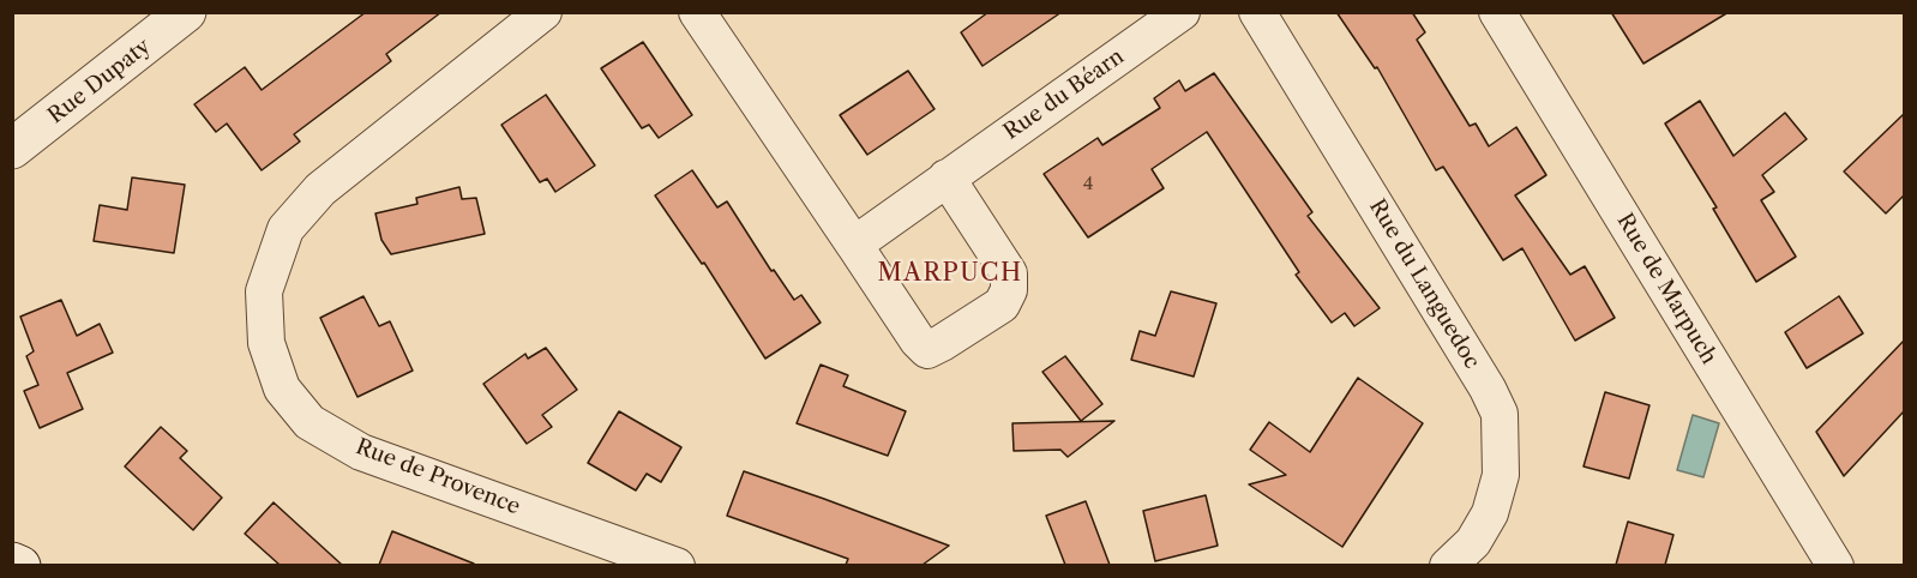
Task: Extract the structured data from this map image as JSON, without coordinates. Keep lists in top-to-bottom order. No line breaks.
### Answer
{"streets":{"street":["Rue Dupaty","Rue du Béarn","Rue du Languedoc","Rue de Marpuch","Rue de Provence"]},"districts":["MARPUCH"],"house_numbers":["4"]}
